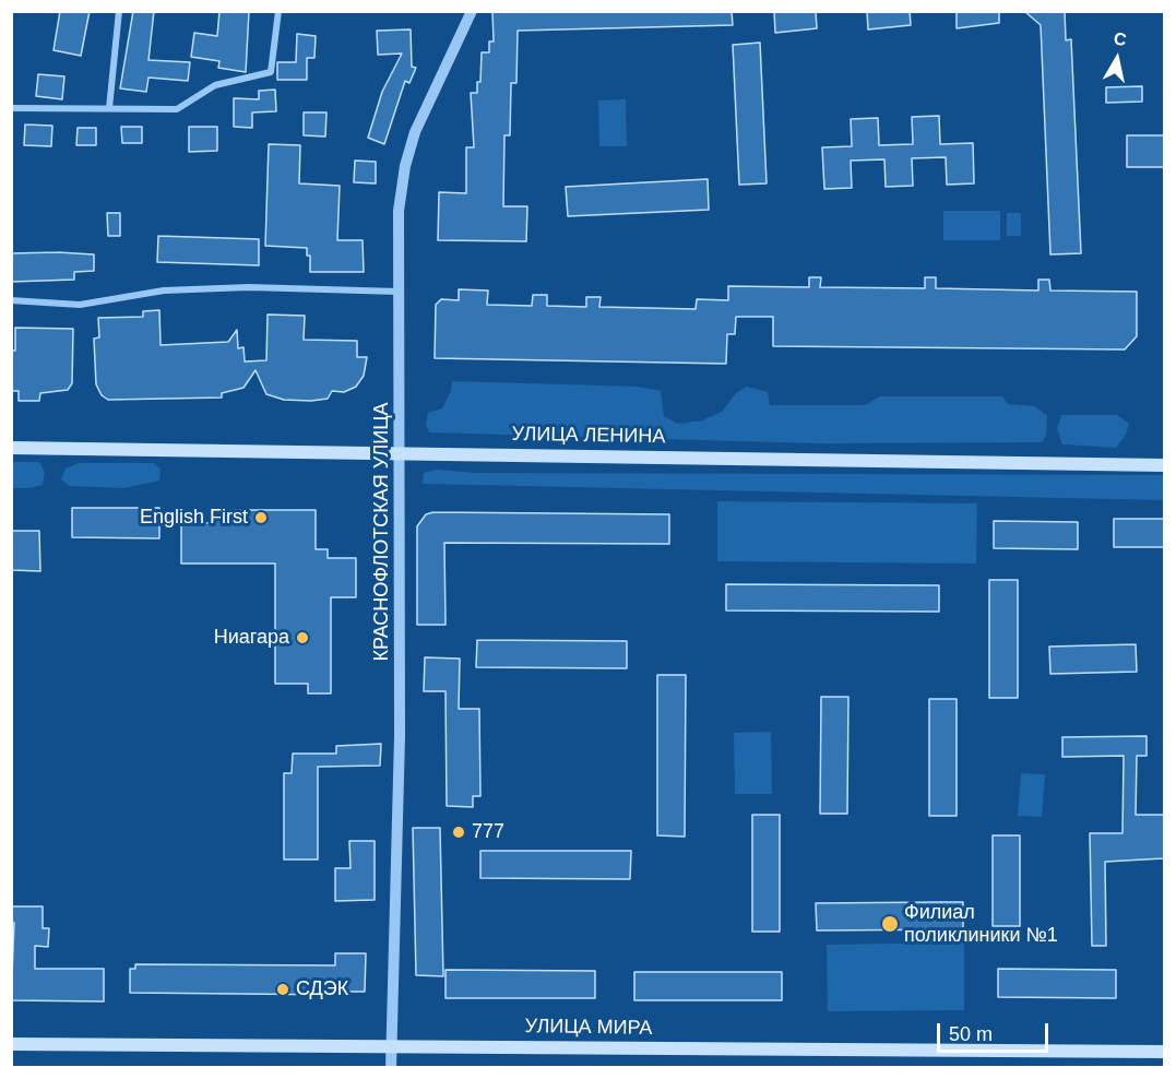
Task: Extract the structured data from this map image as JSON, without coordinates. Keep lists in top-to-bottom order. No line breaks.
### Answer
{"streets":{"main road":["УЛИЦА ЛЕНИНА","УЛИЦА МИРА"],"street":["КРАСНОФЛОТСКАЯ УЛИЦА"]},"crossings":[["УЛИЦА ЛЕНИНА","КРАСНОФЛОТСКАЯ УЛИЦА"],["КРАСНОФЛОТСКАЯ УЛИЦА","УЛИЦА МИРА"]],"places":["English First","Ниагара","777","Филиал поликлиники №1","СДЭК"],"scale_bar":"50 m","north":"top"}
